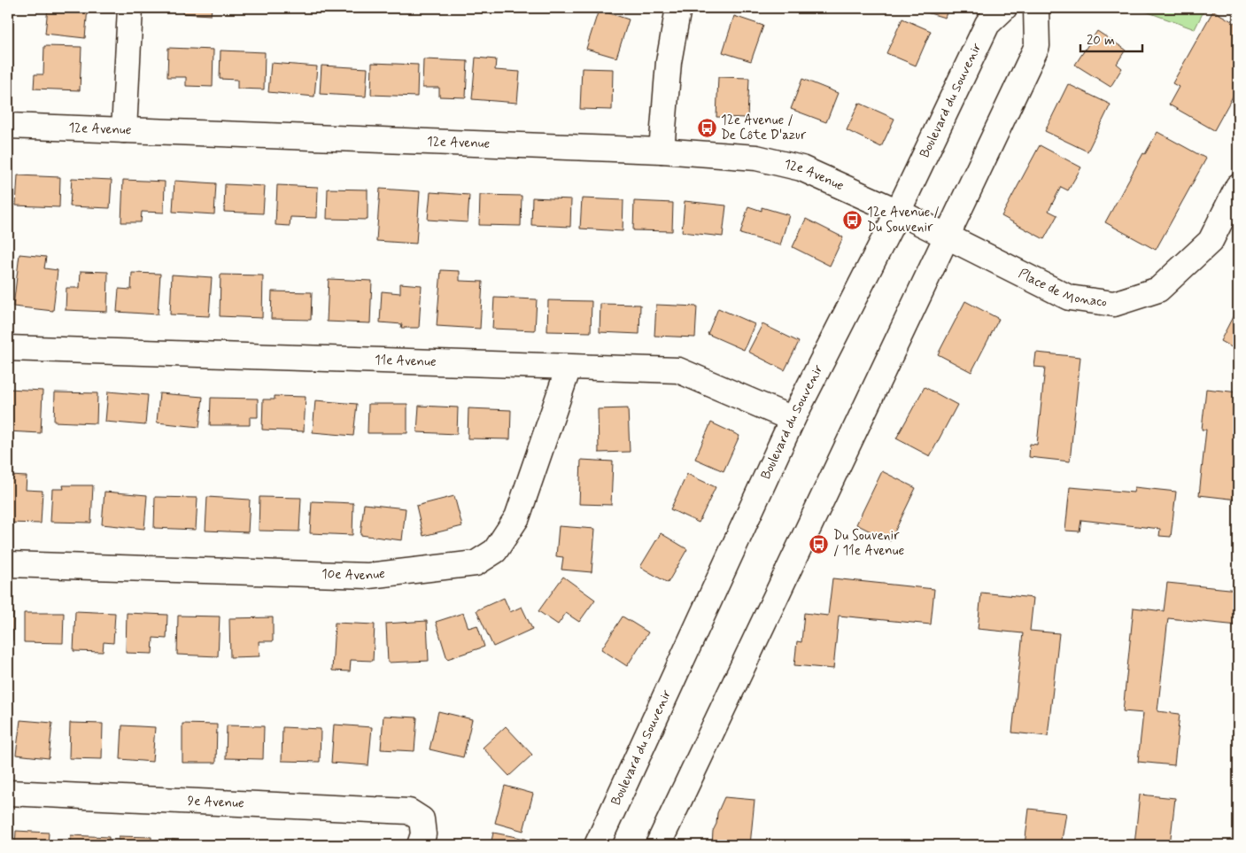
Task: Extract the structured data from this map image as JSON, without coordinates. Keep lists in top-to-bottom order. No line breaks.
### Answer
{"streets":{"street":["Boulevard du Souvenir","12e Avenue","Place de Monaco","11e Avenue","10e Avenue","9e Avenue"]},"crossings":[["Boulevard du Souvenir","12e Avenue"],["Boulevard du Souvenir","Place de Monaco"],["Boulevard du Souvenir","11e Avenue"],["12e Avenue","Place de Monaco"],["11e Avenue","10e Avenue"]],"places":{"bus stop":["12e Avenue / De Côte D'azur","12e Avenue / Du Souvenir","Du Souvenir / 11e Avenue"]},"scale_bar":"20 m"}
